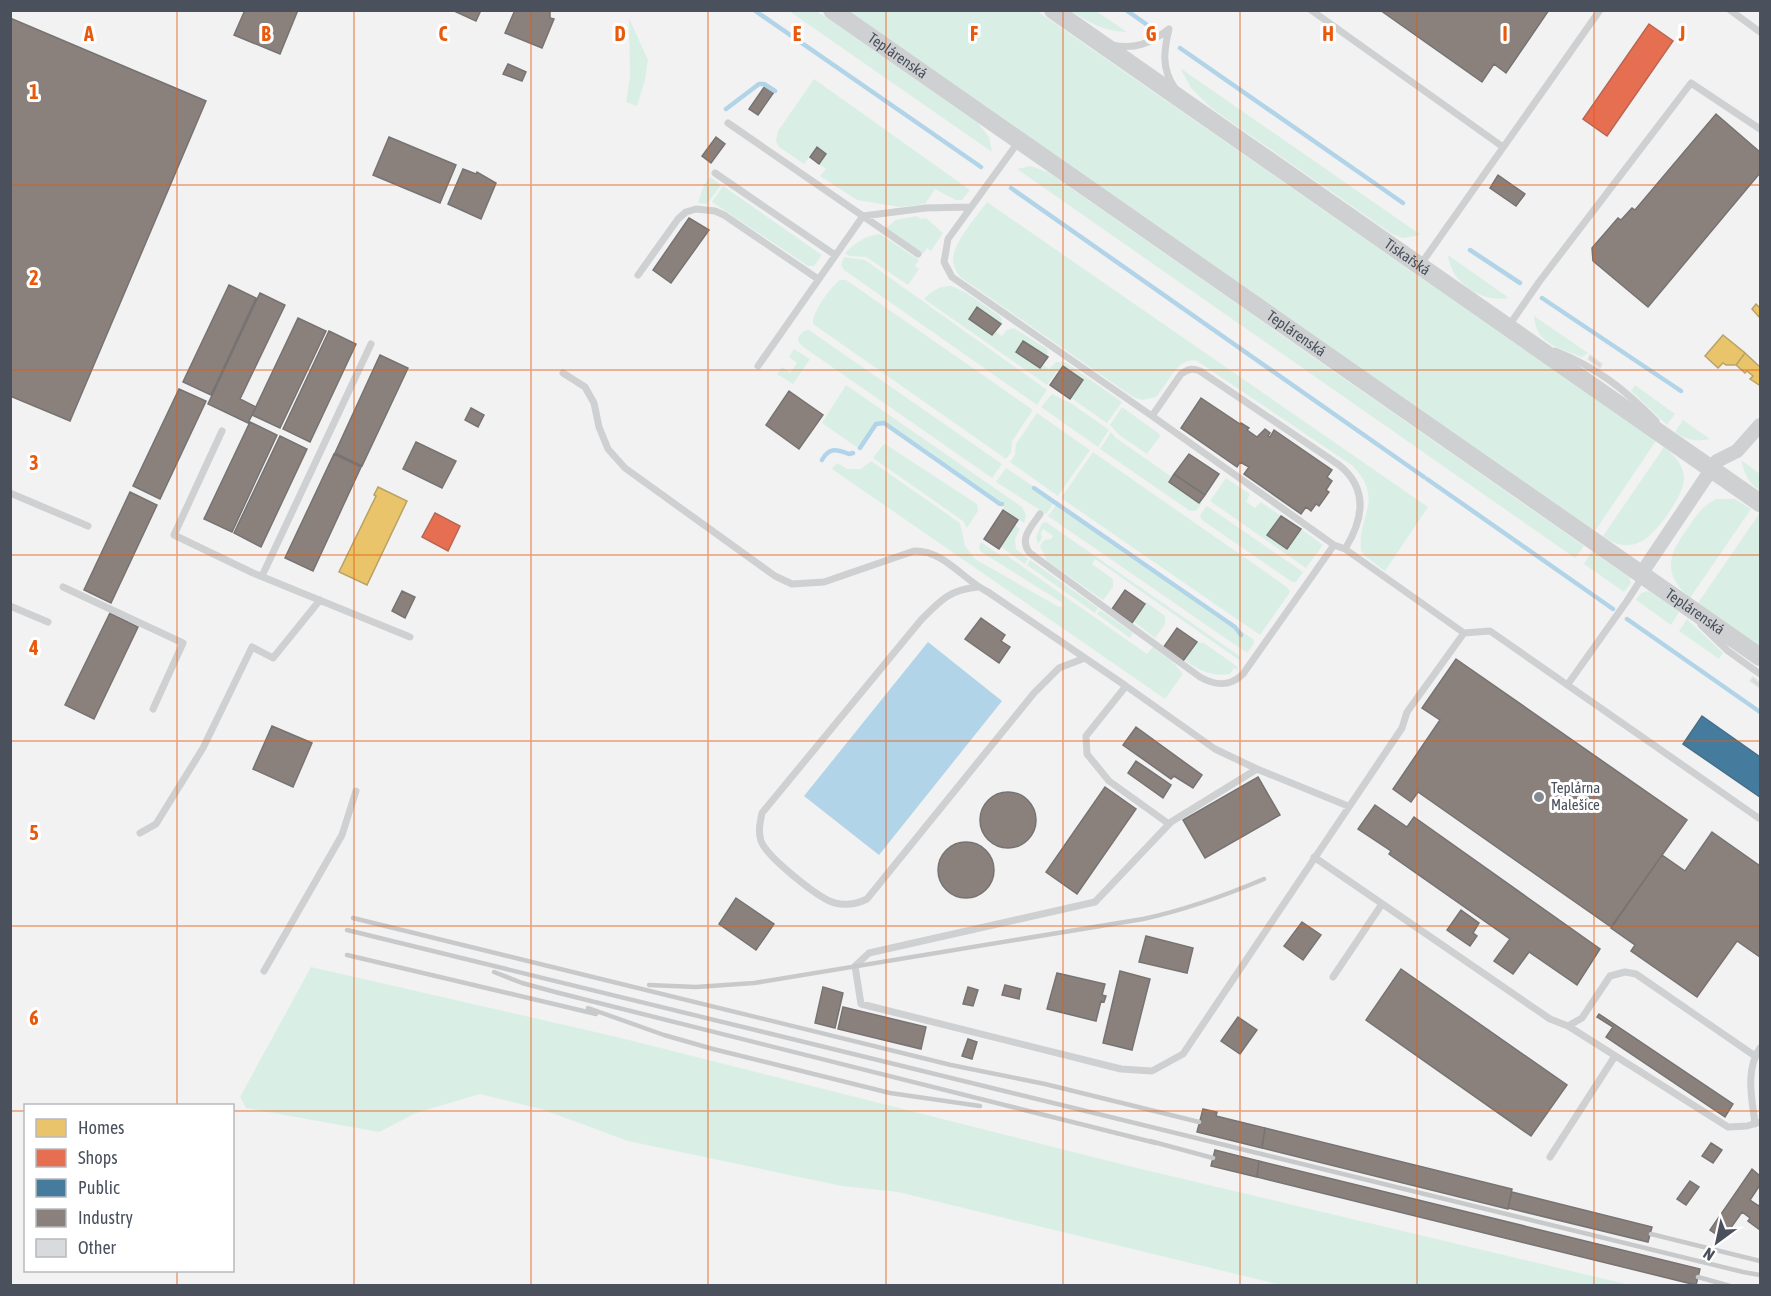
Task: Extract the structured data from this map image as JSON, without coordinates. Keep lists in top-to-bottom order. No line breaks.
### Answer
{"streets":{"street":["Teplárenská","Tiskařská"]},"places":["Teplárna Malešice"],"legend":["Homes","Shops","Public","Industry","Other"],"north":"bottom left","grid":{"columns":["A","B","C","D","E","F","G","H","I","J"],"rows":["1","2","3","4","5","6"]}}
